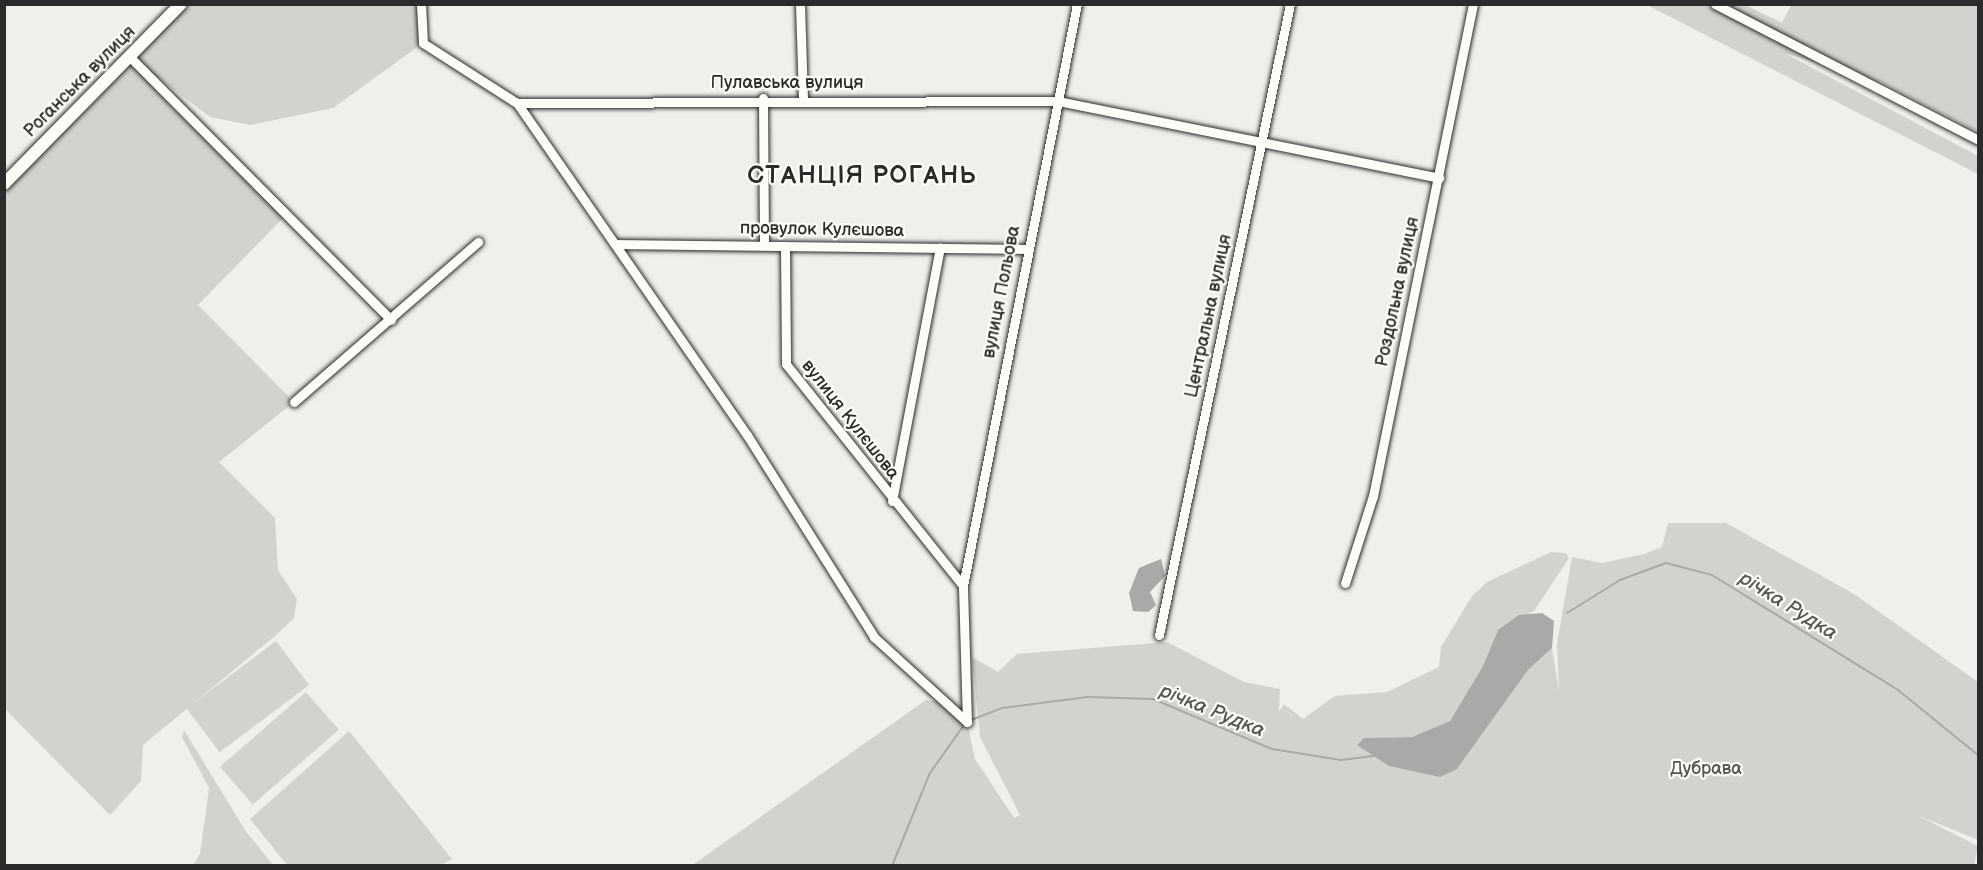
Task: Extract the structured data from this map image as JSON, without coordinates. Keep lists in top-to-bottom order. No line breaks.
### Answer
{"streets":{"main road":["Роганська вулиця"],"street":["Пулавська вулиця","провулок Кулєшова","вулиця Польова","Роздольна вулиця","Центральна вулиця","вулиця Кулєшова"]},"crossings":[["Пулавська вулиця","вулиця Польова"],["Пулавська вулиця","Роздольна вулиця"],["Пулавська вулиця","Центральна вулиця"],["провулок Кулєшова","вулиця Польова"],["провулок Кулєшова","вулиця Кулєшова"],["вулиця Польова","вулиця Кулєшова"]],"districts":["СТАНЦІЯ РОГАНЬ"],"water":["річка Рудка"],"parks":["Дубрава"]}
